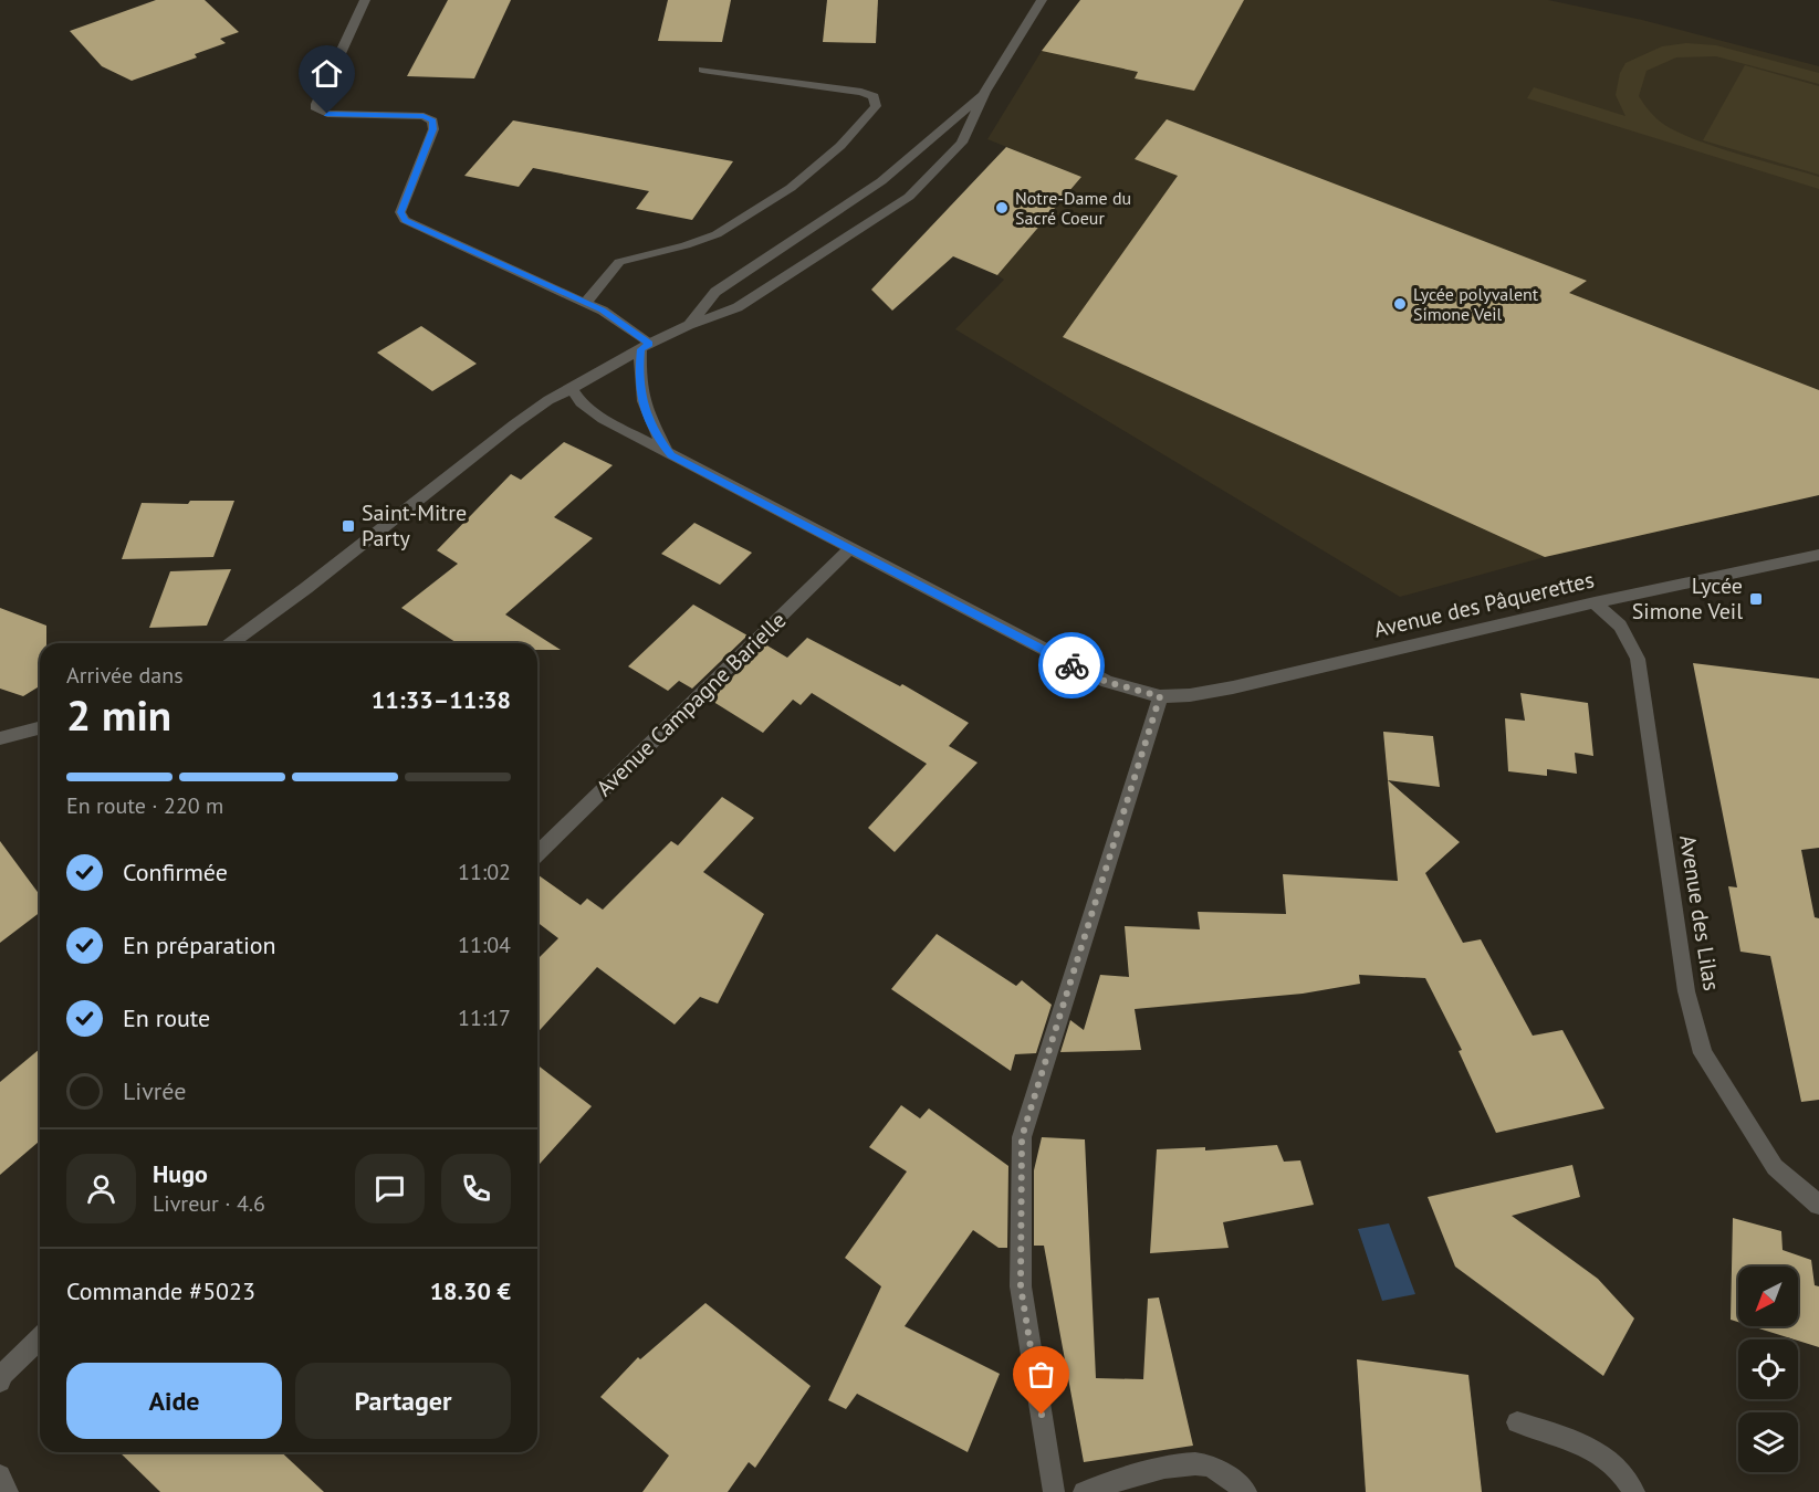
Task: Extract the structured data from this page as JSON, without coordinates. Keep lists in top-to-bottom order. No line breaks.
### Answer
{"streets":{"street":["Avenue des Pâquerettes","Avenue Campagne Barielle","Avenue des Lilas"]},"crossings":[["Avenue des Pâquerettes","Avenue Campagne Barielle"],["Avenue des Pâquerettes","Avenue des Lilas"]],"places":{"other":["Notre-Dame du Sacré Coeur","Lycée polyvalent Simone Veil"],"transit":["Saint-Mitre Party","Lycée Simone Veil"]},"north":"bottom left","page":{"heading":["2 min","Arrivée dans","11:33–11:38"],"panel":["Hugo","Livreur · 4.6","Commande #5023","18.30 €"],"bar":"En route · 220 m","list":[["Confirmée","11:02"],["En préparation","11:04"],["En route","11:17"],"Livrée"],"buttons":["Aide","Partager"]}}
